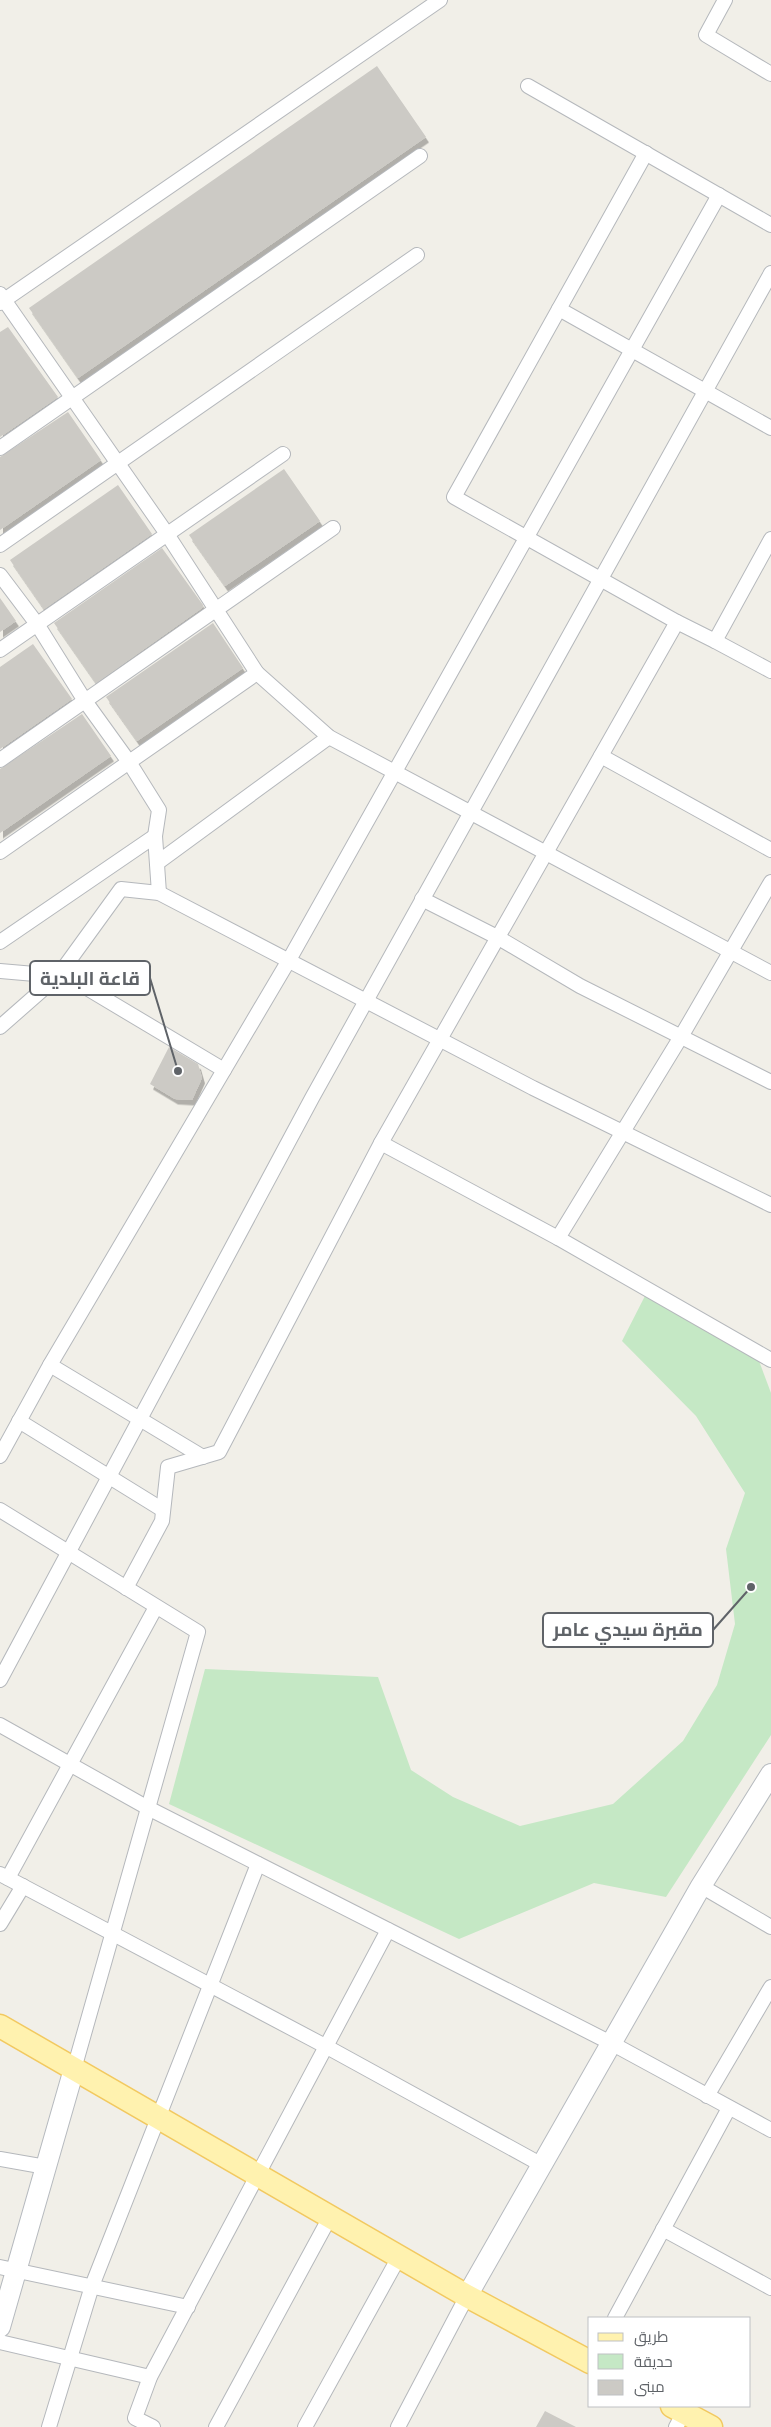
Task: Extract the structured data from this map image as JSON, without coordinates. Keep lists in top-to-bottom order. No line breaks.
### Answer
{"places":["قاعة البلدية","مقبرة سيدي عامر"],"legend":["طريق","حديقة","مبنى"]}
